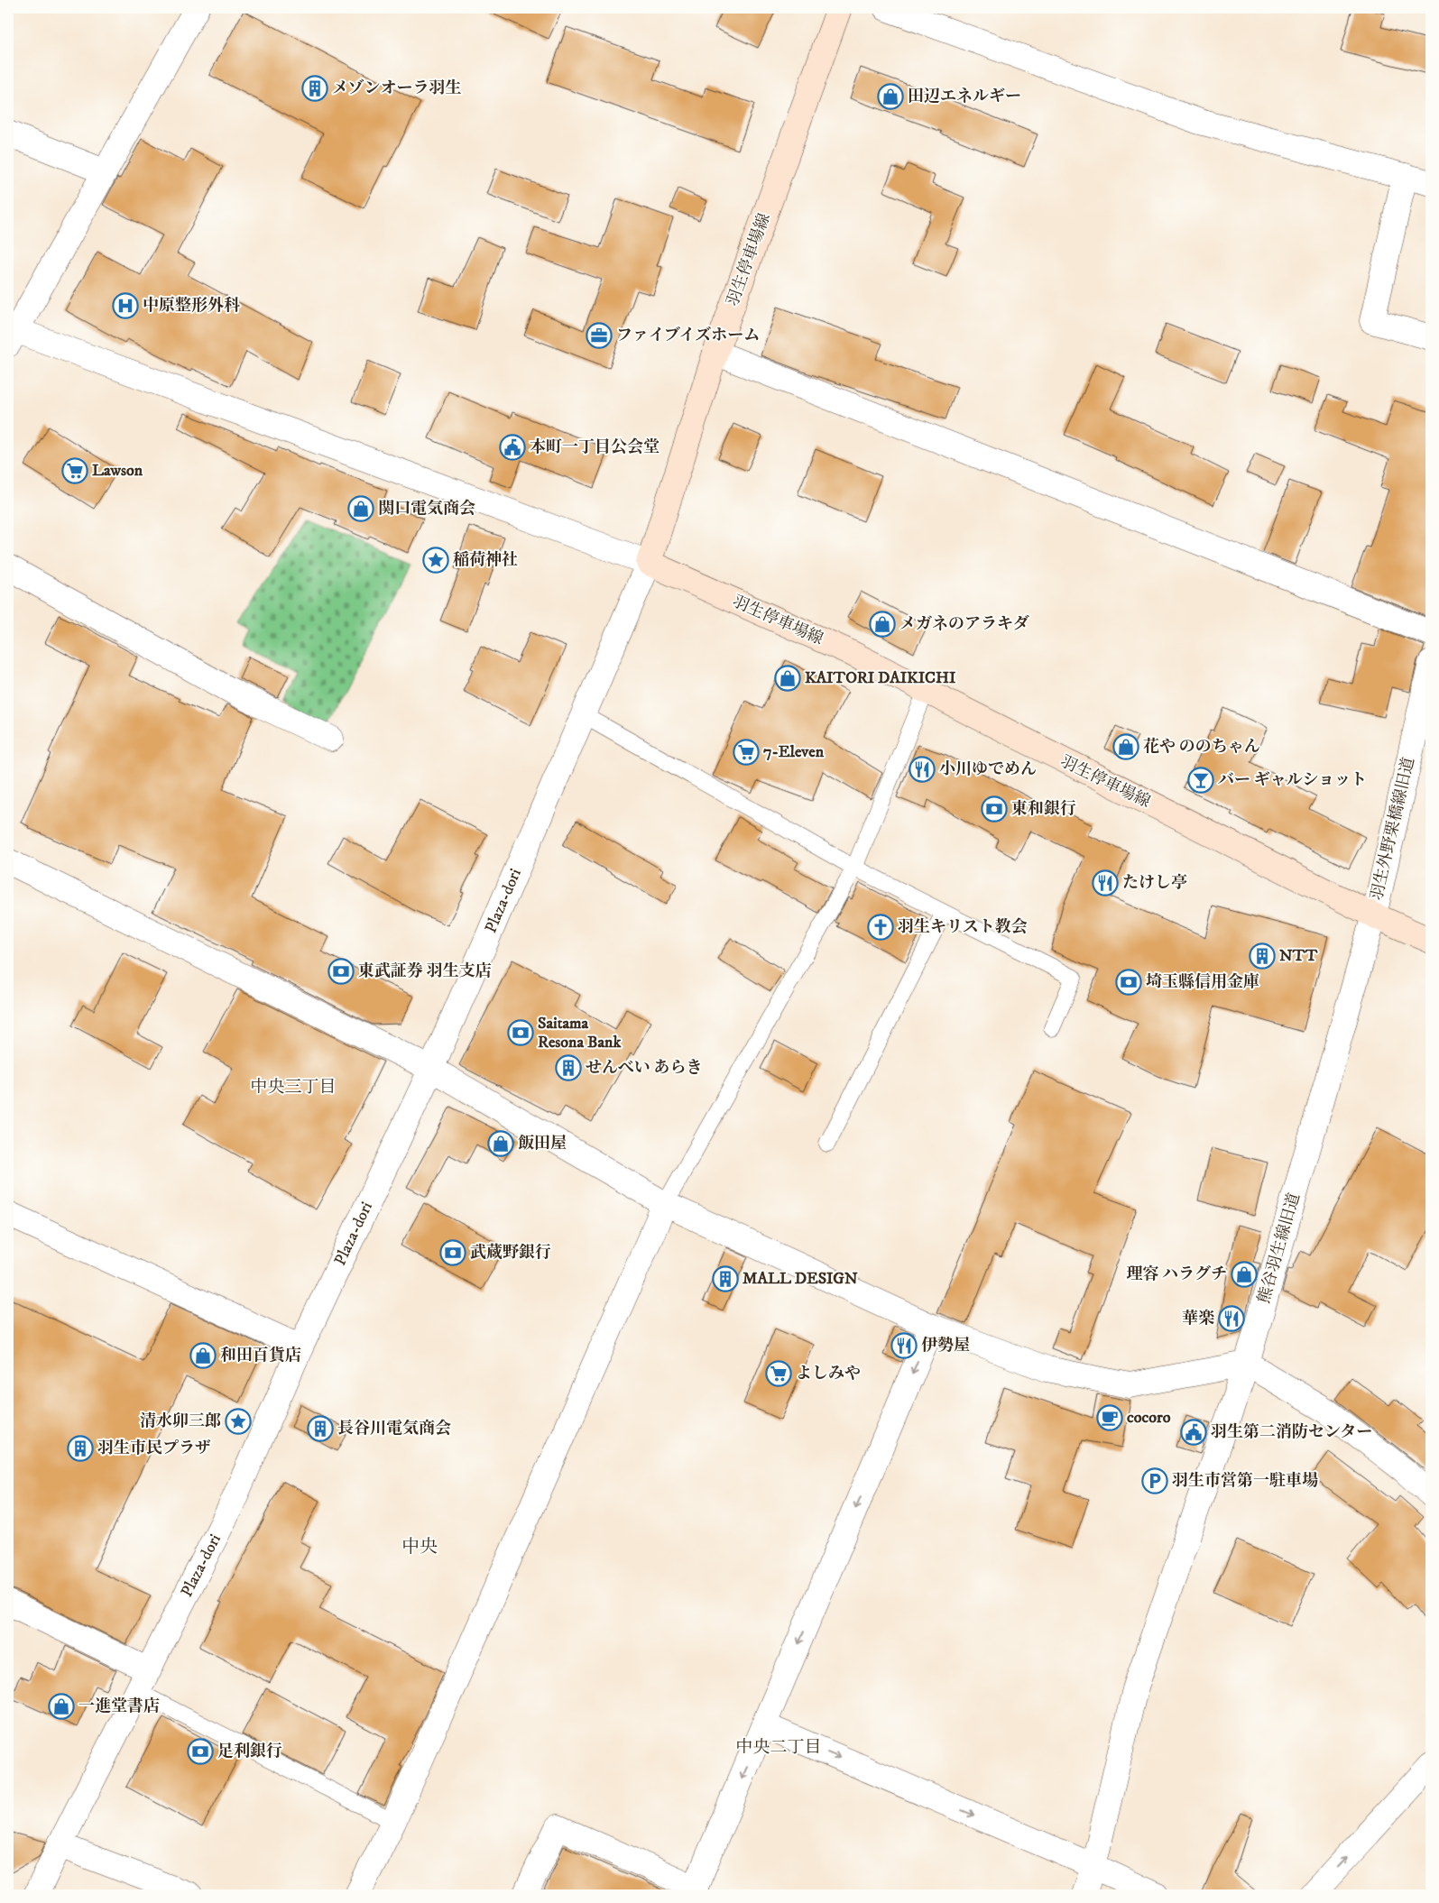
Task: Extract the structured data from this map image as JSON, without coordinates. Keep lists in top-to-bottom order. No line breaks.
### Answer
{"streets":{"main road":["羽生停車場線"],"street":["羽生外野栗橋線旧道","Plaza-dori","熊谷羽生線旧道"]},"crossings":[["羽生停車場線","羽生外野栗橋線旧道"],["羽生停車場線","Plaza-dori"],["羽生停車場線","熊谷羽生線旧道"],["羽生外野栗橋線旧道","熊谷羽生線旧道"]],"districts":["中央三丁目","中央","中央二丁目"],"places":{"building":["メゾンオーラ羽生","NTT","せんべい あらき","MALL DESIGN","長谷川電気商会","羽生市民プラザ"],"shop":["田辺エネルギー","関口電気商会","メガネのアラキダ","KAITORI DAIKICHI","花や ののちゃん","飯田屋","理容 ハラグチ","和田百貨店","一進堂書店"],"hospital":["中原整形外科"],"office":["ファイブイズホーム"],"public building":["本町一丁目公会堂","羽生第二消防センター"],"supermarket":["Lawson","7-Eleven","よしみや"],"place":["稲荷神社","清水卯三郎"],"restaurant":["小川ゆでめん","たけし亭","華楽","伊勢屋"],"bar":["バー ギャルショット"],"bank":["東和銀行","東武証券 羽生支店","埼玉縣信用金庫","Saitama Resona Bank","武蔵野銀行","足利銀行"],"church":["羽生キリスト教会"],"cafe":["cocoro"],"parking":["羽生市営第一駐車場"]}}
